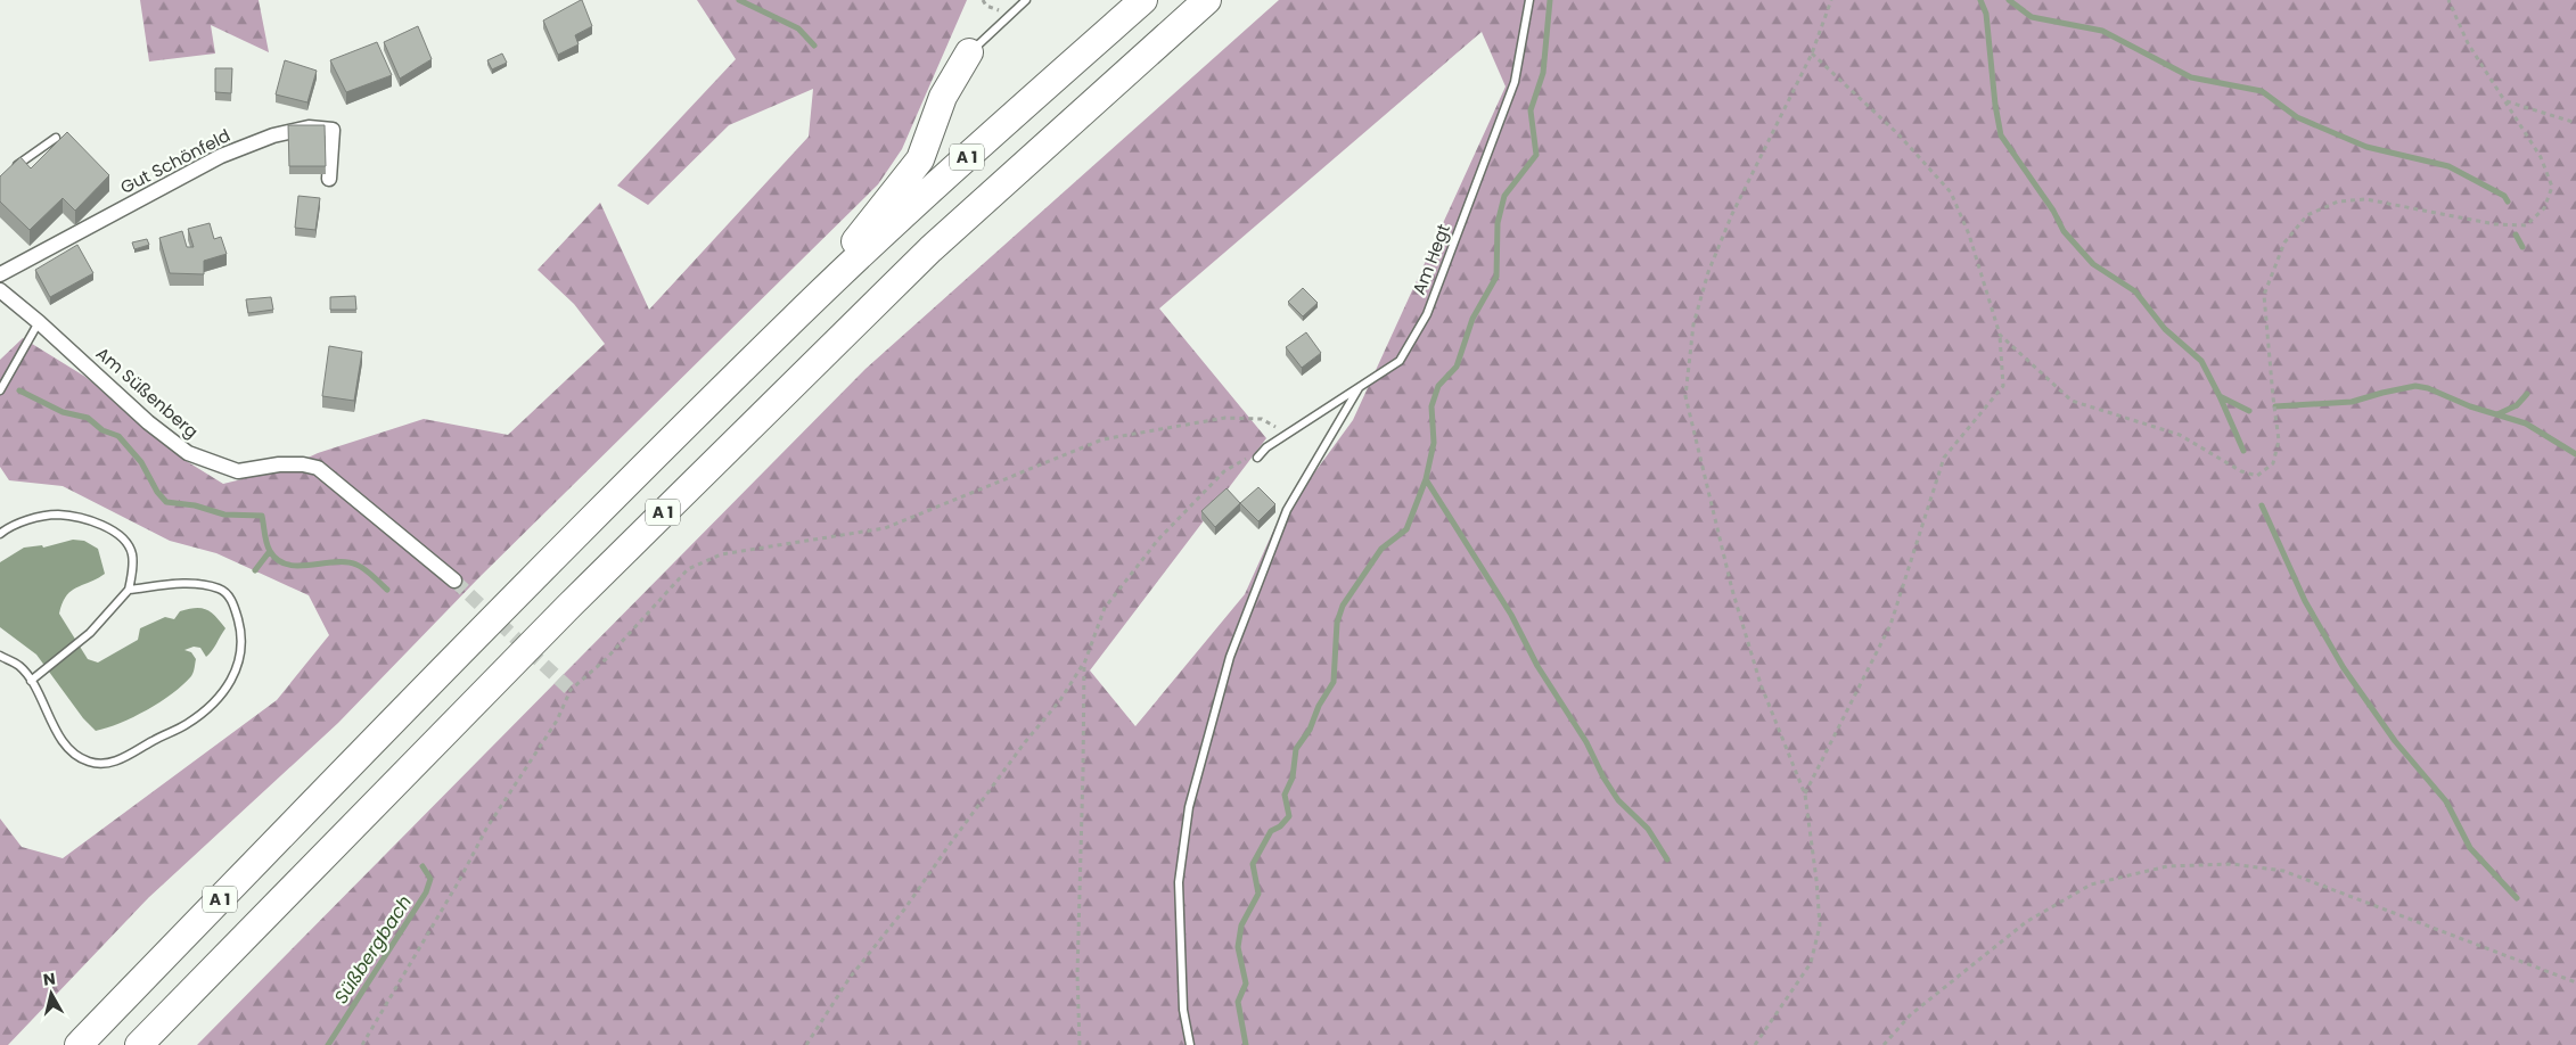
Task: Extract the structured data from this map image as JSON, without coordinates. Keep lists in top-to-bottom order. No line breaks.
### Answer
{"streets":{"highway":["A 1"],"street":["Gut Schönfeld","Am Süßenberg"],"lane":["Am Hegt"]},"water":["Süßbergbach"],"north":"top"}
